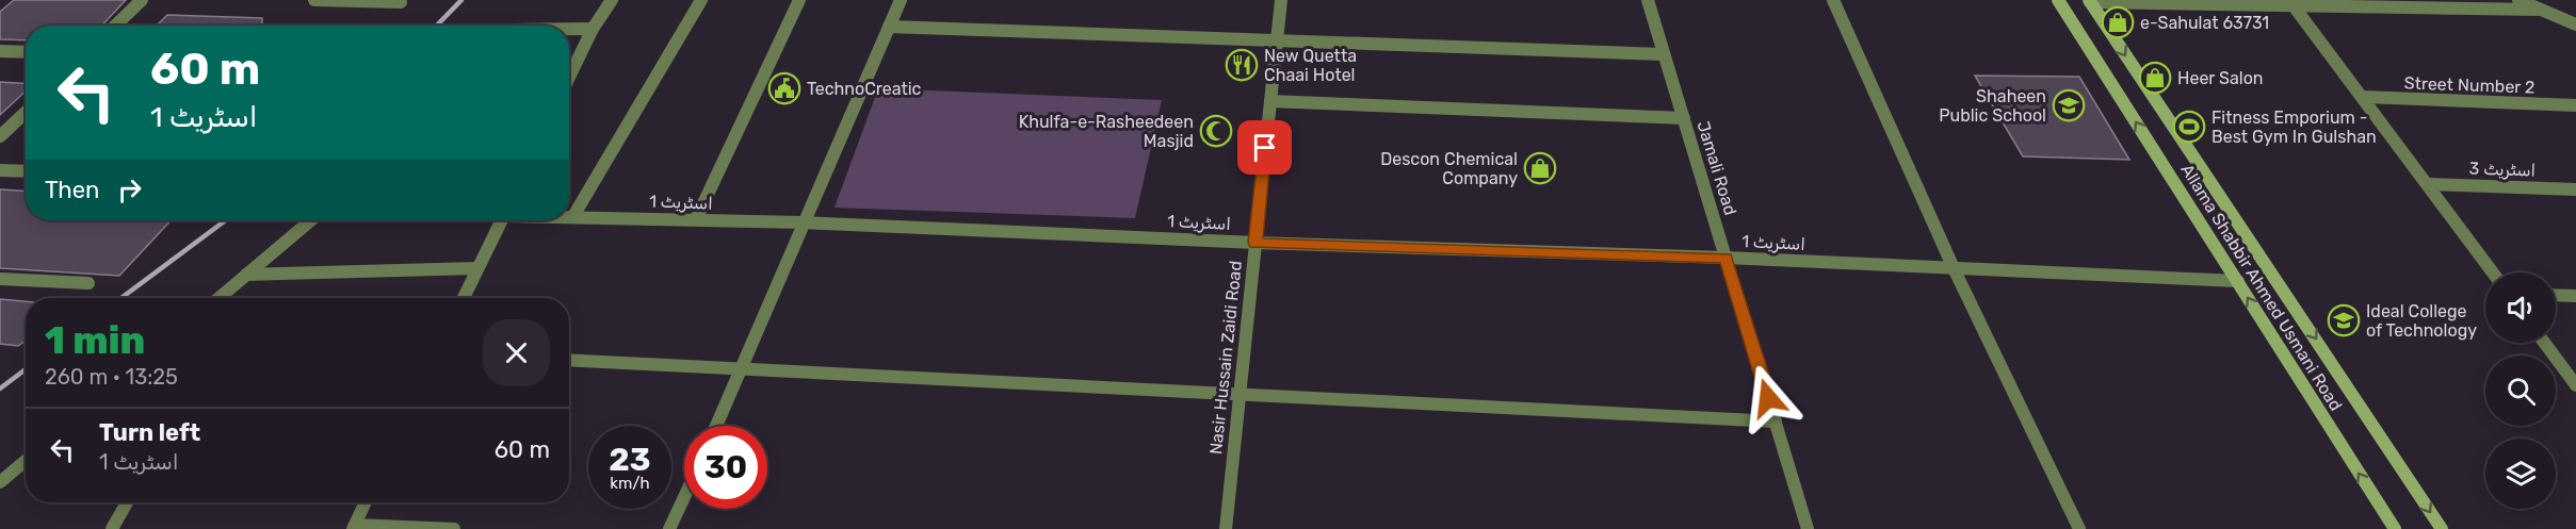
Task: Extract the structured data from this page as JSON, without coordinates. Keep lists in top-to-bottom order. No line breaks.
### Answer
{"streets":{"main road":["Allama Shabbir Ahmed Usmani Road"],"street":["Street Number 2","Jamali Road","اسٹریٹ 3","اسٹریٹ 1","Nasir Hussain Zaidi Road"]},"crossings":[["Jamali Road","اسٹریٹ 1"],["اسٹریٹ 1","Allama Shabbir Ahmed Usmani Road"],["اسٹریٹ 1","Nasir Hussain Zaidi Road"]],"places":{"shop":["e-Sahulat 63731","Heer Salon","Descon Chemical Company"],"restaurant":["New Quetta Chaai Hotel"],"public building":["TechnoCreatic"],"school or university":["Shaheen Public School","Ideal College of Technology"],"sports":["Fitness Emporium - Best Gym In Gulshan"],"mosque":["Khulfa-e-Rasheedeen Masjid"]},"page":{"turn":["60 m","اسٹریٹ 1"],"then":"Then","heading":["1 min","260 m · 13:25"],"list":[{"name":"Turn left","note":"اسٹریٹ 1","value":"60 m"}],"speed":"23 km/h","limit":"30"}}
